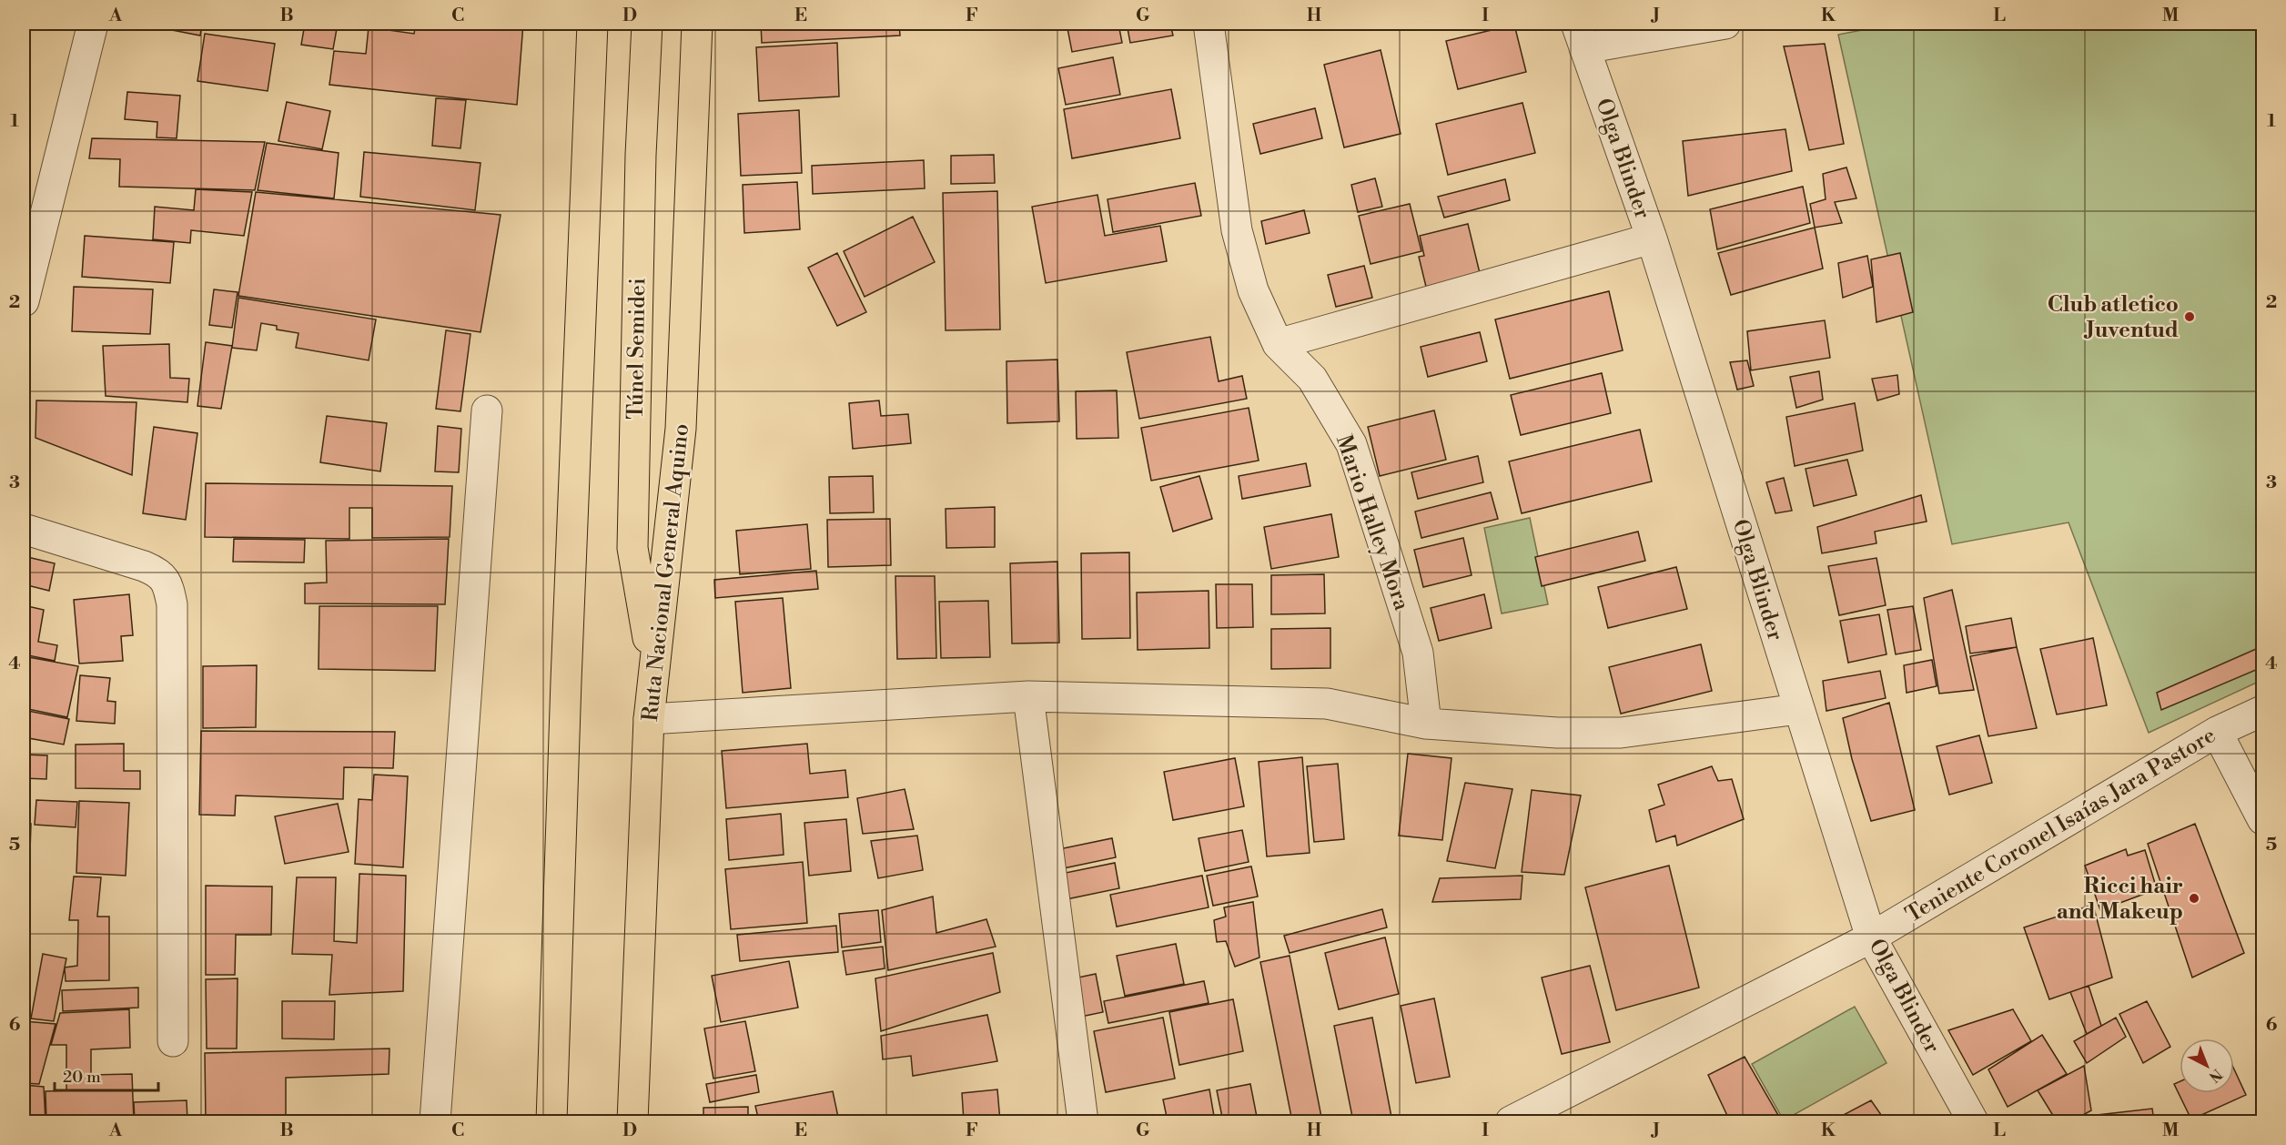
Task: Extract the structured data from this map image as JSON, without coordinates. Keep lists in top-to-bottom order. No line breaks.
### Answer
{"streets":{"highway":["Túnel Semidei","Ruta Nacional General Aquino"],"street":["Olga Blinder","Mario Halley Mora","Teniente Coronel Isaías Jara Pastore"]},"crossings":[["Olga Blinder","Teniente Coronel Isaías Jara Pastore"],["Túnel Semidei","Ruta Nacional General Aquino"]],"places":["Club atletico Juventud","Ricci hair and Makeup"],"scale_bar":"20 m","north":"bottom right","grid":{"columns":["A","B","C","D","E","F","G","H","I","J","K","L","M"],"rows":["1","2","3","4","5","6"]}}
